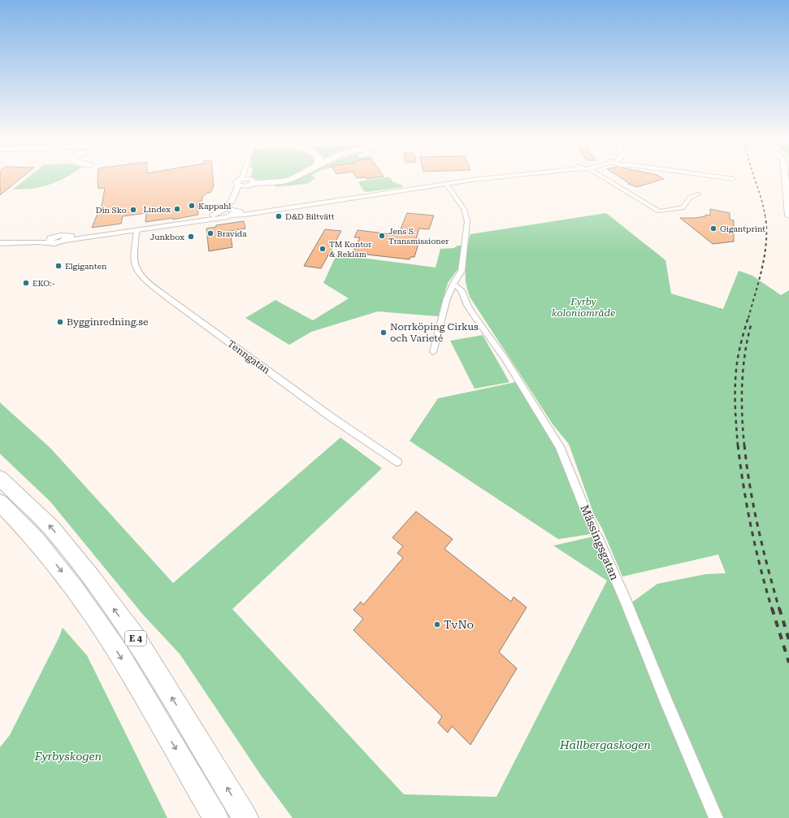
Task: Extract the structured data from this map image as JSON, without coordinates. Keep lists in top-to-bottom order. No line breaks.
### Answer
{"streets":{"highway":["E 4"],"street":["Tenngatan","Mässingsgatan"]},"parks":["Fyrby koloniområde","Hallbergaskogen","Fyrbyskogen"],"places":["Kappahl","Lindex","Din Sko","D&D Biltvätt","Gigantprint","Bravida","Jens S. Transmissioner","Junkbox","TM Kontor & Reklam","Elgiganten","EKO:-","Bygginredning.se","Norrköping Cirkus och Varieté","TvNo"]}
